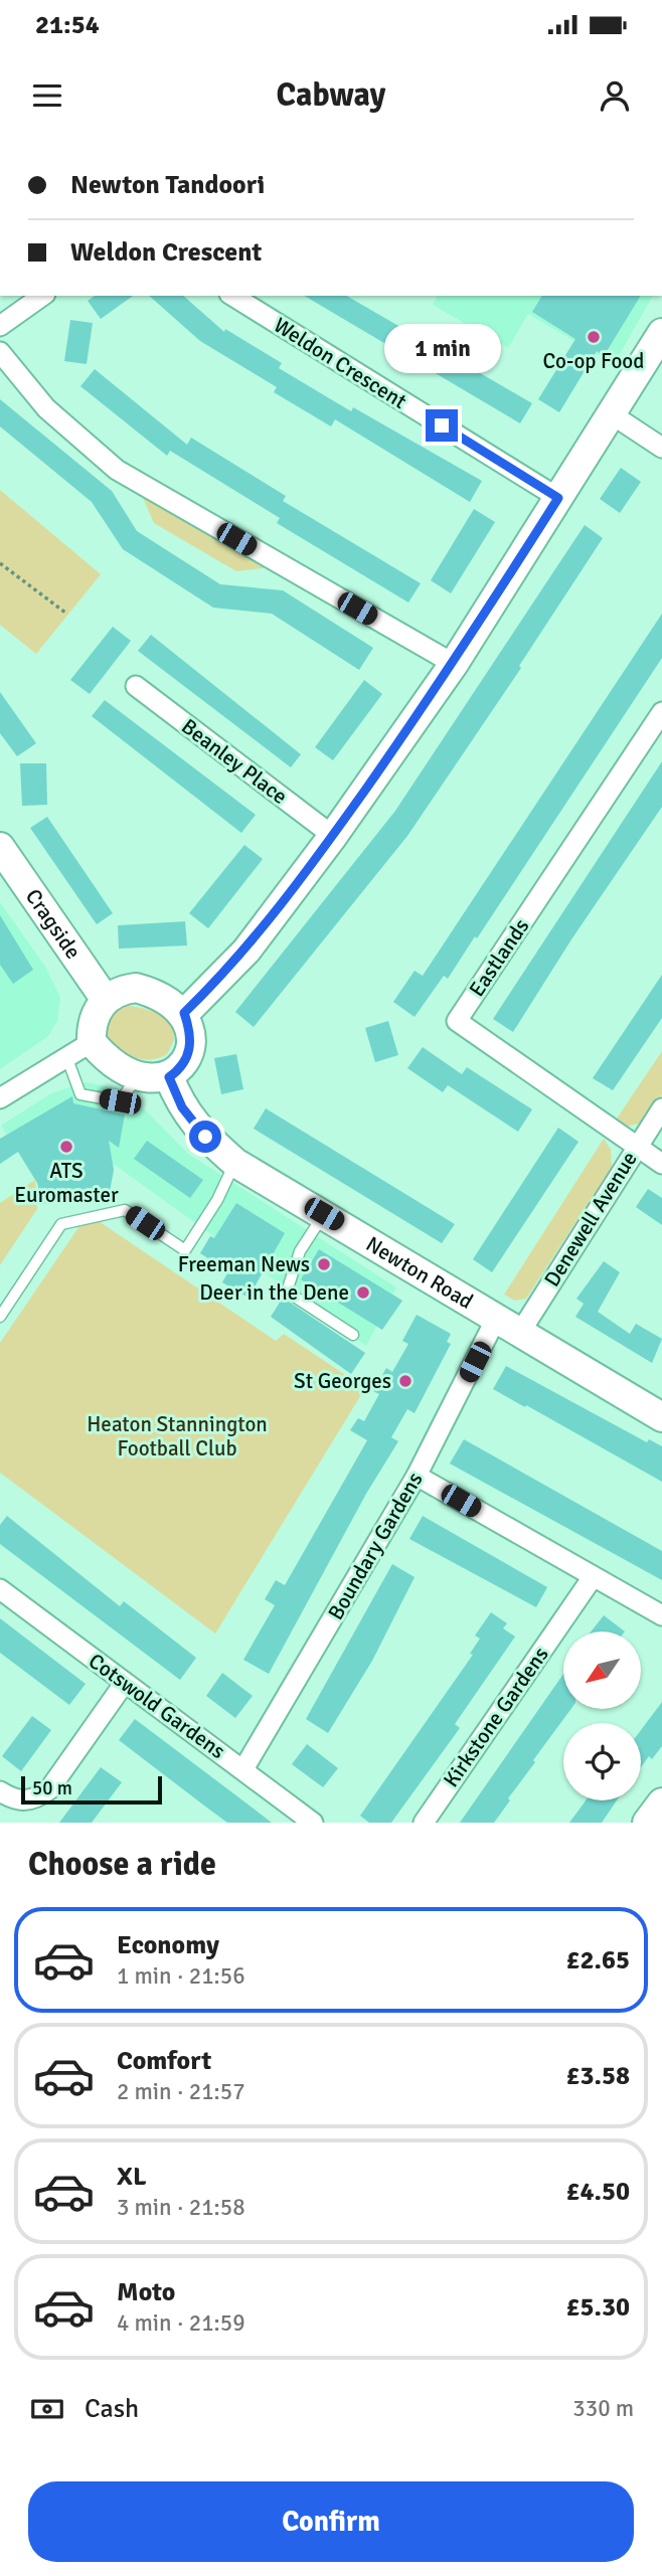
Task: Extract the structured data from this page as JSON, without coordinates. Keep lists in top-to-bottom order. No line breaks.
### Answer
{"streets":{"street":["Weldon Crescent","Beanley Place","Cragside","Eastlands","Denewell Avenue","Newton Road","Boundary Gardens","Cotswold Gardens","Kirkstone Gardens"]},"crossings":[["Cragside","Newton Road"],["Eastlands","Denewell Avenue"],["Denewell Avenue","Newton Road"],["Denewell Avenue","Boundary Gardens"],["Newton Road","Boundary Gardens"],["Boundary Gardens","Cotswold Gardens"]],"parks":["Heaton Stannington Football Club"],"places":["Co-op Food","ATS Euromaster","Freeman News","Deer in the Dene","St Georges"],"scale_bar":"50 m","north":"bottom left","page":{"status":"21:54","header":"Cabway","banner":["Newton Tandoori","Weldon Crescent"],"bubble":"1 min","scale":"50 m","heading":"Choose a ride","list":[{"name":"Economy","note":"1 min · 21:56","value":"£2.65"},{"name":"Comfort","note":"2 min · 21:57","value":"£3.58"},{"name":"XL","note":"3 min · 21:58","value":"£4.50"},{"name":"Moto","note":"4 min · 21:59","value":"£5.30"}],"pay":["Cash","330 m"],"buttons":"Confirm"}}
